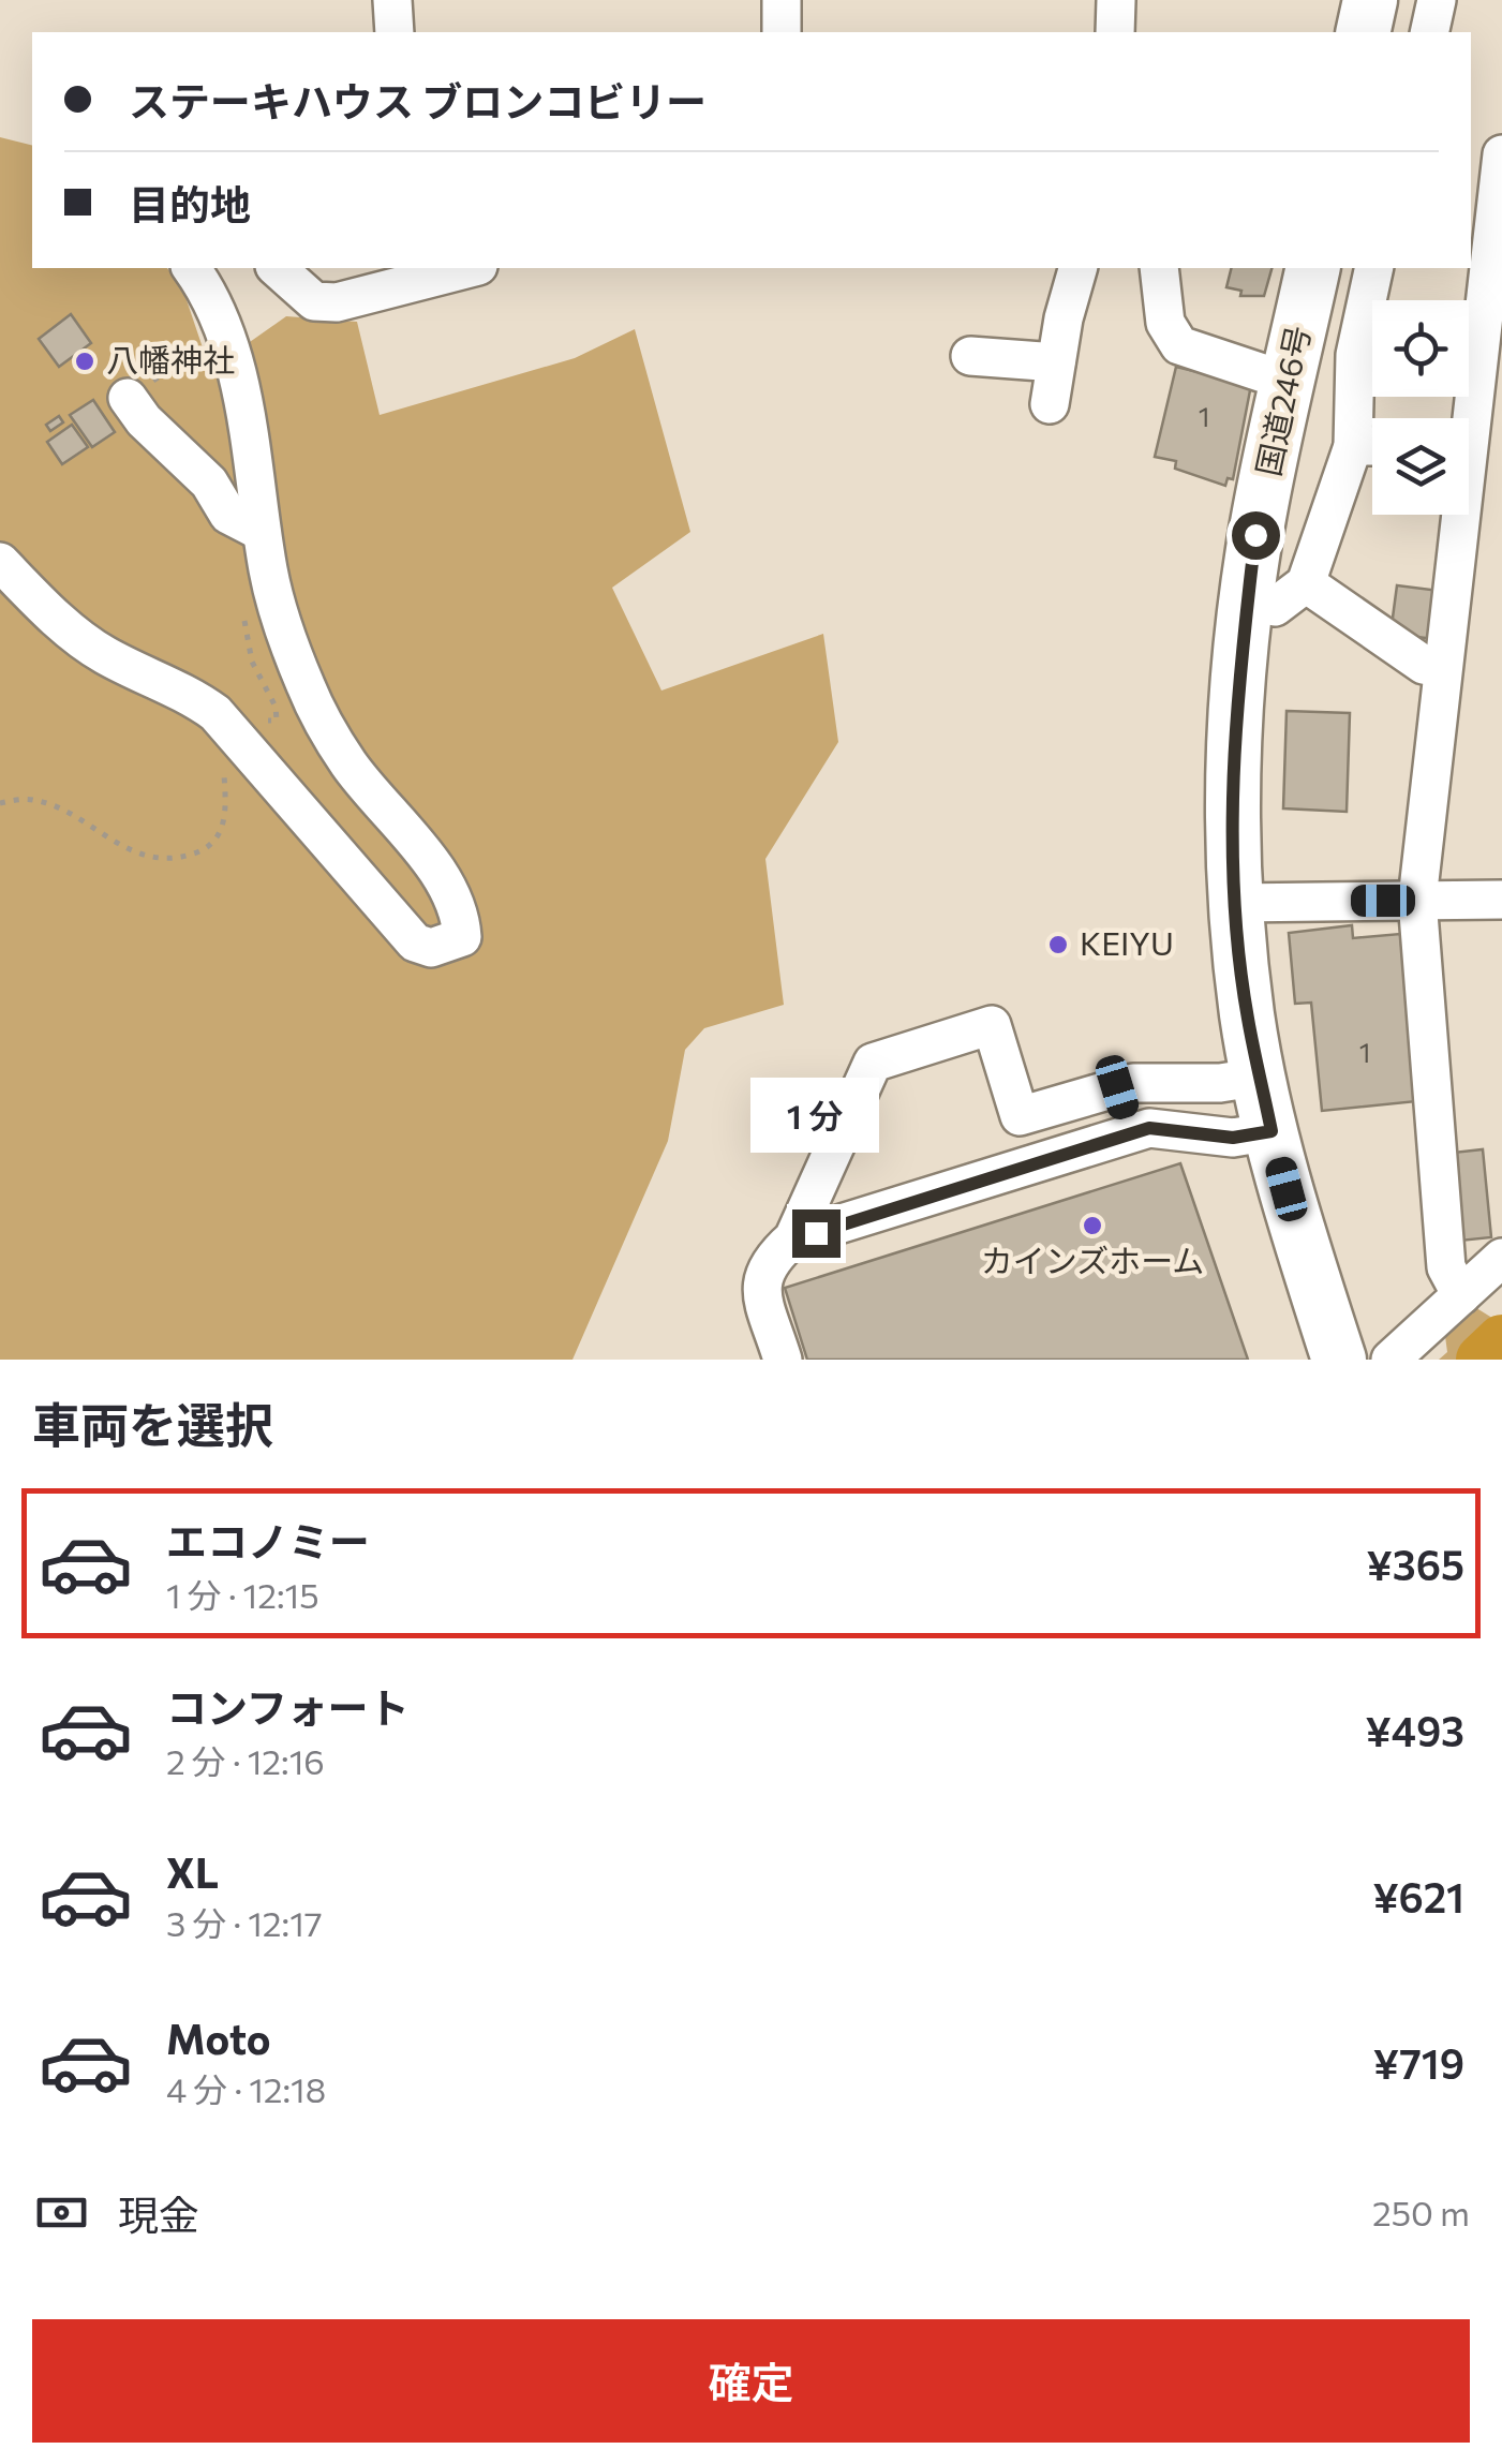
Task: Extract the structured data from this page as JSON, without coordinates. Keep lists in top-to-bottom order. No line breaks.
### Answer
{"streets":{"highway":["国道246号"]},"places":["八幡神社","KEIYU","カインズホーム"],"house_numbers":["1","1"],"page":{"banner":["ステーキハウス ブロンコビリー","目的地"],"bubble":"1 分","heading":"車両を選択","list":[{"name":"エコノミー","note":"1 分 · 12:15","value":"¥365"},{"name":"コンフォート","note":"2 分 · 12:16","value":"¥493"},{"name":"XL","note":"3 分 · 12:17","value":"¥621"},{"name":"Moto","note":"4 分 · 12:18","value":"¥719"}],"pay":["現金","250 m"],"buttons":"確定"}}
